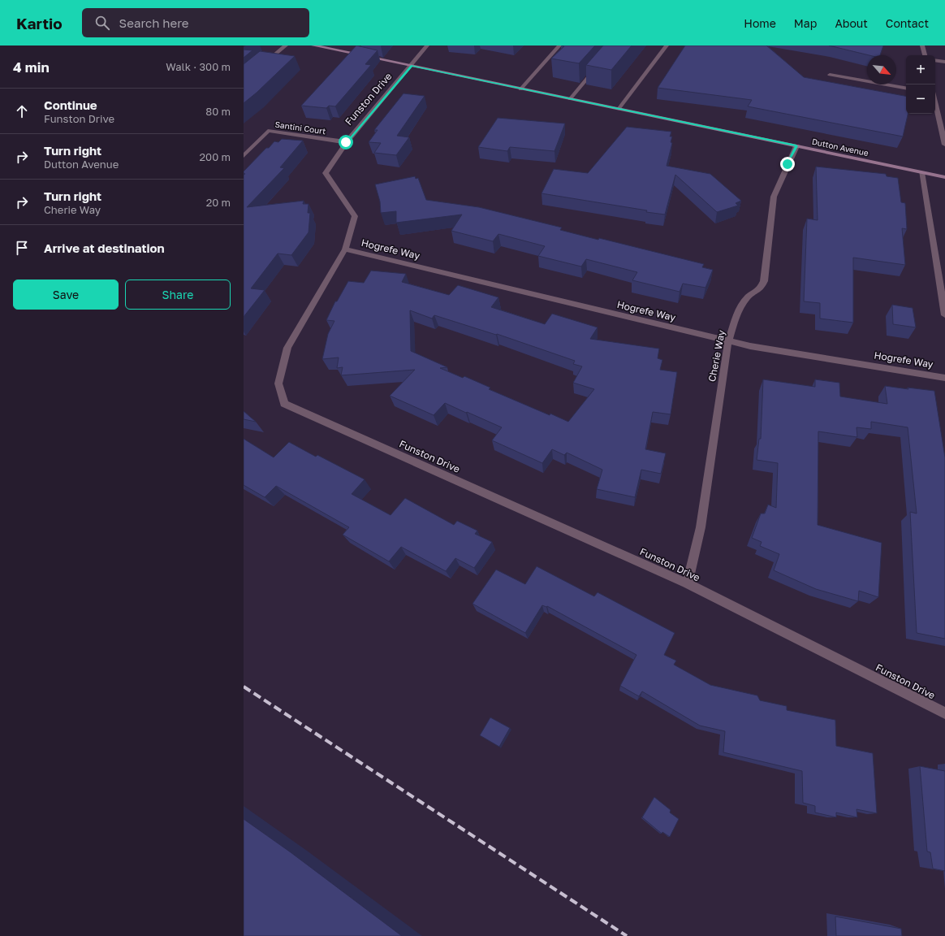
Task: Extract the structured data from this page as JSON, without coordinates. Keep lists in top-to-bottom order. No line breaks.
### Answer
{"streets":{"main road":["Dutton Avenue"],"street":["Funston Drive","Santini Court","Hogrefe Way","Cherie Way"]},"crossings":[["Funston Drive","Santini Court"],["Funston Drive","Dutton Avenue"],["Funston Drive","Hogrefe Way"],["Funston Drive","Cherie Way"],["Dutton Avenue","Cherie Way"],["Hogrefe Way","Cherie Way"]],"north":"bottom right","page":{"header":"Kartio","search":"Search here","nav":["Home","Map","About","Contact"],"heading":["4 min","Walk · 300 m"],"map_buttons":["+","−"],"list":[["Continue","Funston Drive","80 m"],["Turn right","Dutton Avenue","200 m"],["Turn right","Cherie Way","20 m"],"Arrive at destination"],"buttons":["Save","Share"]}}
